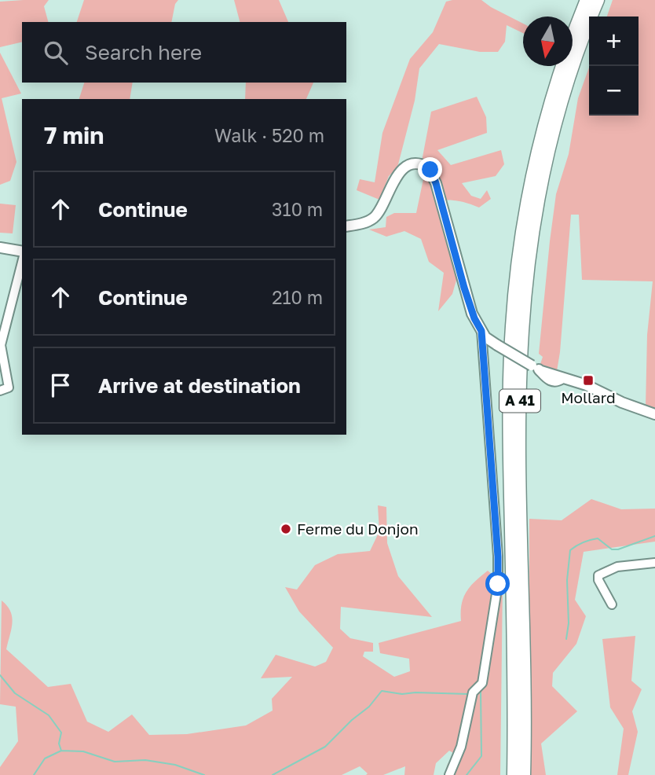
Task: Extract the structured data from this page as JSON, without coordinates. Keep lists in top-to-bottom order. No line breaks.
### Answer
{"streets":{"highway":["A 41"]},"places":{"transit":["Mollard"],"other":["Ferme du Donjon"]},"north":"bottom","page":{"map_buttons":["+","−"],"search":"Search here","heading":["7 min","Walk · 520 m"],"list":[["Continue","310 m"],["Continue","210 m"],"Arrive at destination"]}}
